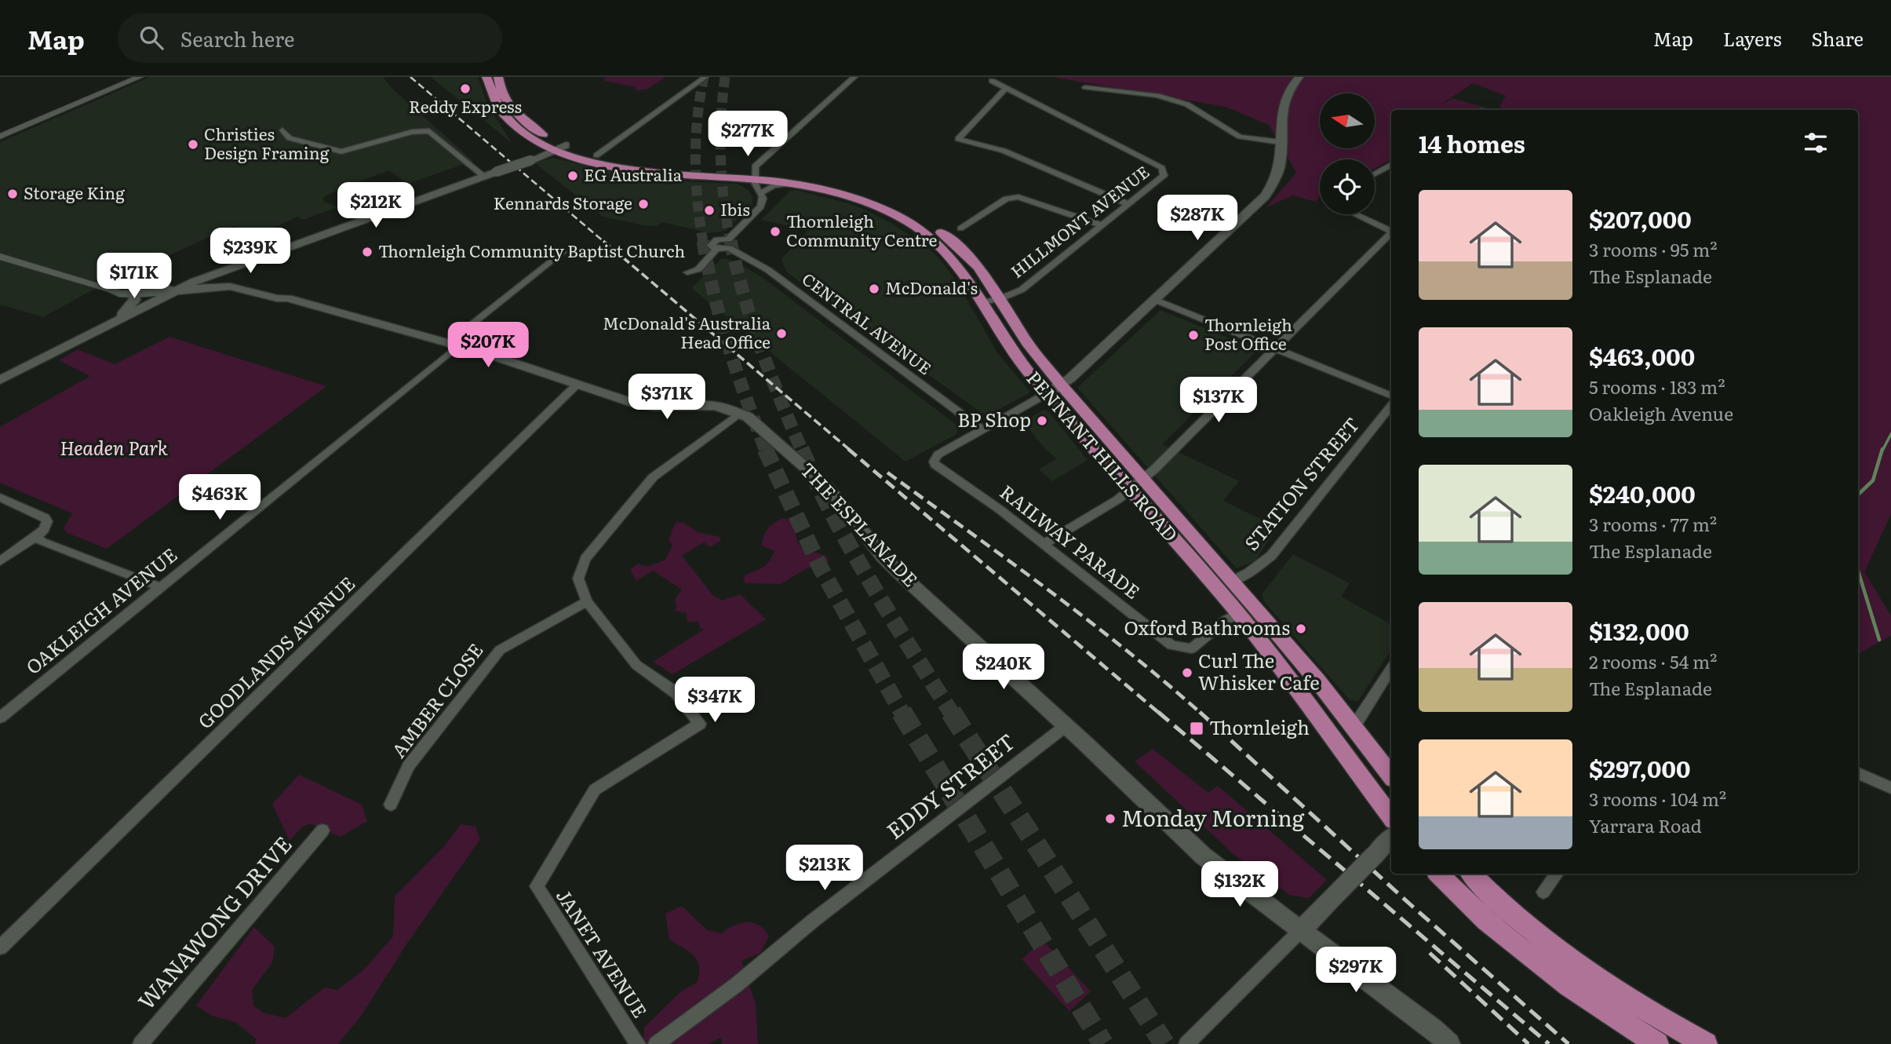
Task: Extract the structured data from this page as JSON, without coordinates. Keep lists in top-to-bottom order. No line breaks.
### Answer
{"streets":{"highway":["PENNANT HILLS ROAD"],"main road":["THE ESPLANADE"],"street":["HILLMONT AVENUE","CENTRAL AVENUE","STATION STREET","RAILWAY PARADE","OAKLEIGH AVENUE","GOODLANDS AVENUE","AMBER CLOSE","EDDY STREET","WANAWONG DRIVE","JANET AVENUE"]},"crossings":[["HILLMONT AVENUE","PENNANT HILLS ROAD"],["CENTRAL AVENUE","RAILWAY PARADE"],["PENNANT HILLS ROAD","STATION STREET"],["PENNANT HILLS ROAD","RAILWAY PARADE"],["THE ESPLANADE","OAKLEIGH AVENUE"],["THE ESPLANADE","GOODLANDS AVENUE"],["THE ESPLANADE","EDDY STREET"],["THE ESPLANADE","JANET AVENUE"],["AMBER CLOSE","JANET AVENUE"]],"parks":["Headen Park"],"places":{"other":["Reddy Express","Christies Design Framing","EG Australia","Storage King","Kennards Storage","Ibis","Thornleigh Community Centre","Thornleigh Community Baptist Church","McDonald's","McDonald's Australia Head Office","Thornleigh Post Office","BP Shop","Oxford Bathrooms","Curl The Whisker Cafe","Monday Morning"],"transit":["Thornleigh"]},"north":"left","page":{"header":"Map","search":"Search here","nav":["Map","Layers","Share"],"heading":"14 homes","price":["$277K","$212K","$287K","$239K","$171K","$207K","$371K","$137K","$463K","$240K","$347K","$213K","$132K","$297K"],"list":[{"name":"$207,000","note":"3 rooms · 95 m² · The Esplanade"},{"name":"$463,000","note":"5 rooms · 183 m² · Oakleigh Avenue"},{"name":"$240,000","note":"3 rooms · 77 m² · The Esplanade"},{"name":"$132,000","note":"2 rooms · 54 m² · The Esplanade"},{"name":"$297,000","note":"3 rooms · 104 m² · Yarrara Road"}]}}
